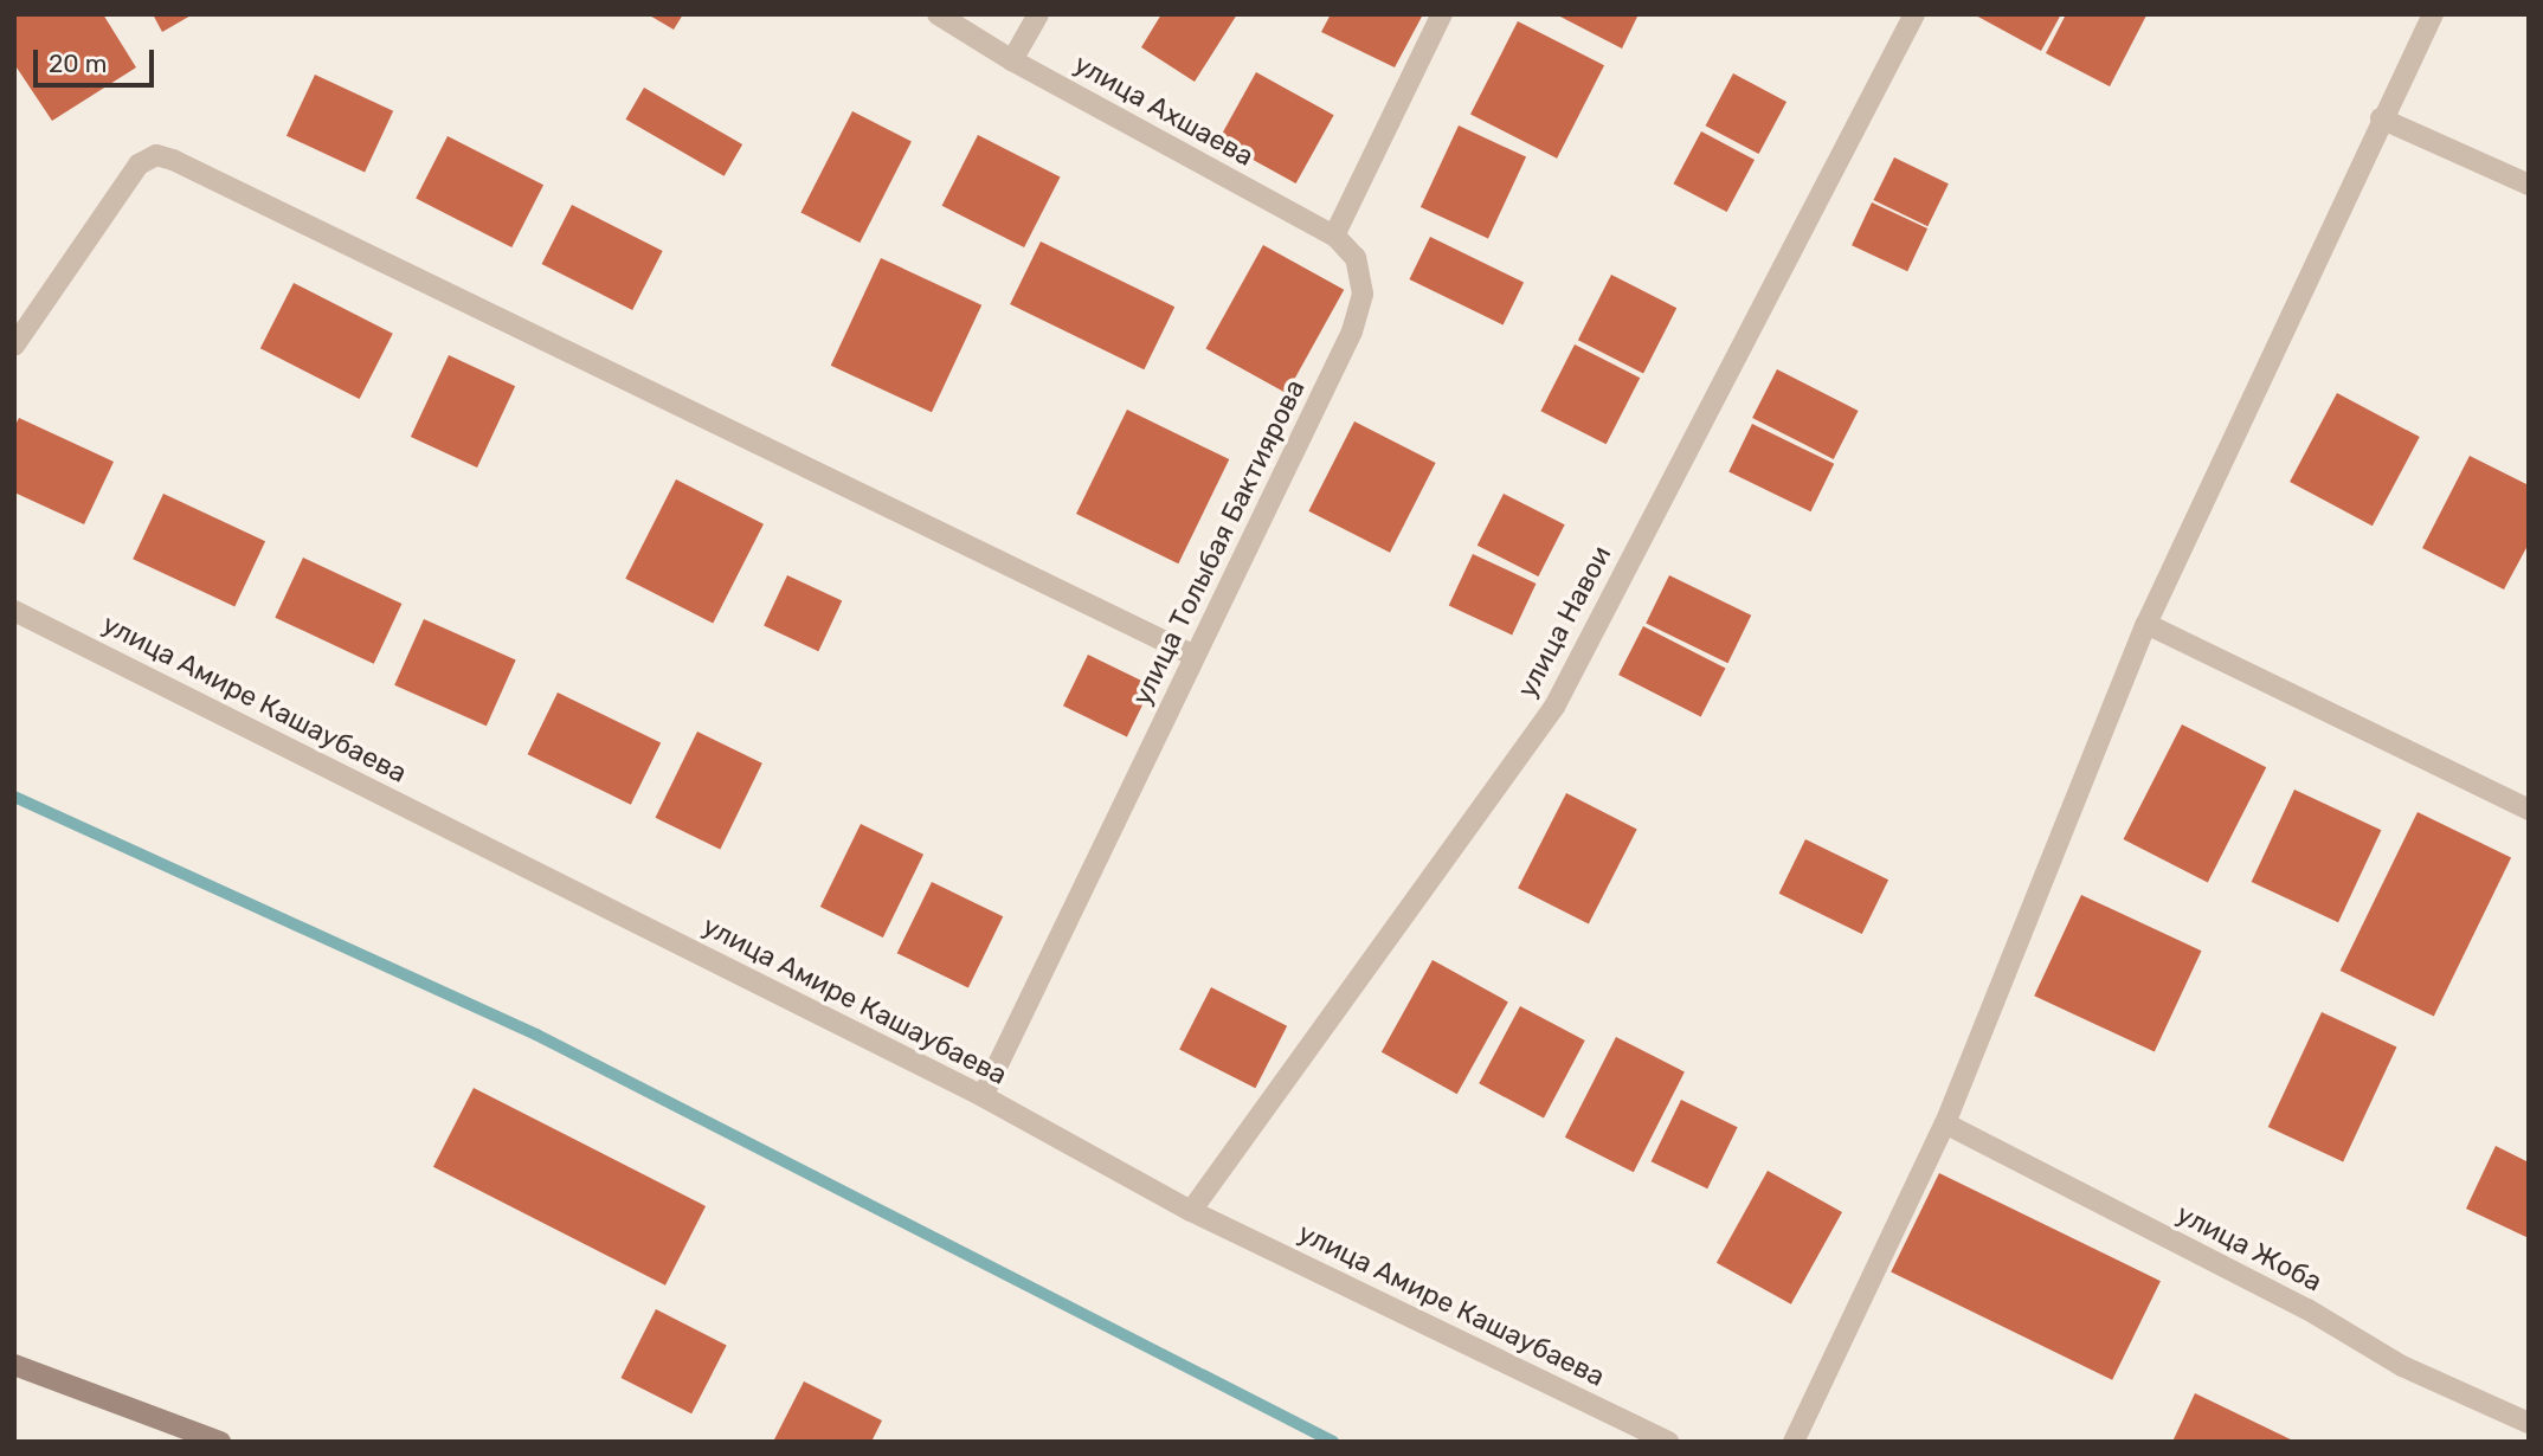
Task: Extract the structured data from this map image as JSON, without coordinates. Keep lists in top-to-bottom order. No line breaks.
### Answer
{"streets":{"street":["улица Ахшаева","улица Толыбая Бактиярова","улица Навои","улица Амире Кашаубаева","улица Жоба"]},"crossings":[["улица Ахшаева","улица Толыбая Бактиярова"],["улица Толыбая Бактиярова","улица Амире Кашаубаева"],["улица Навои","улица Амире Кашаубаева"]],"scale_bar":"20 m"}
